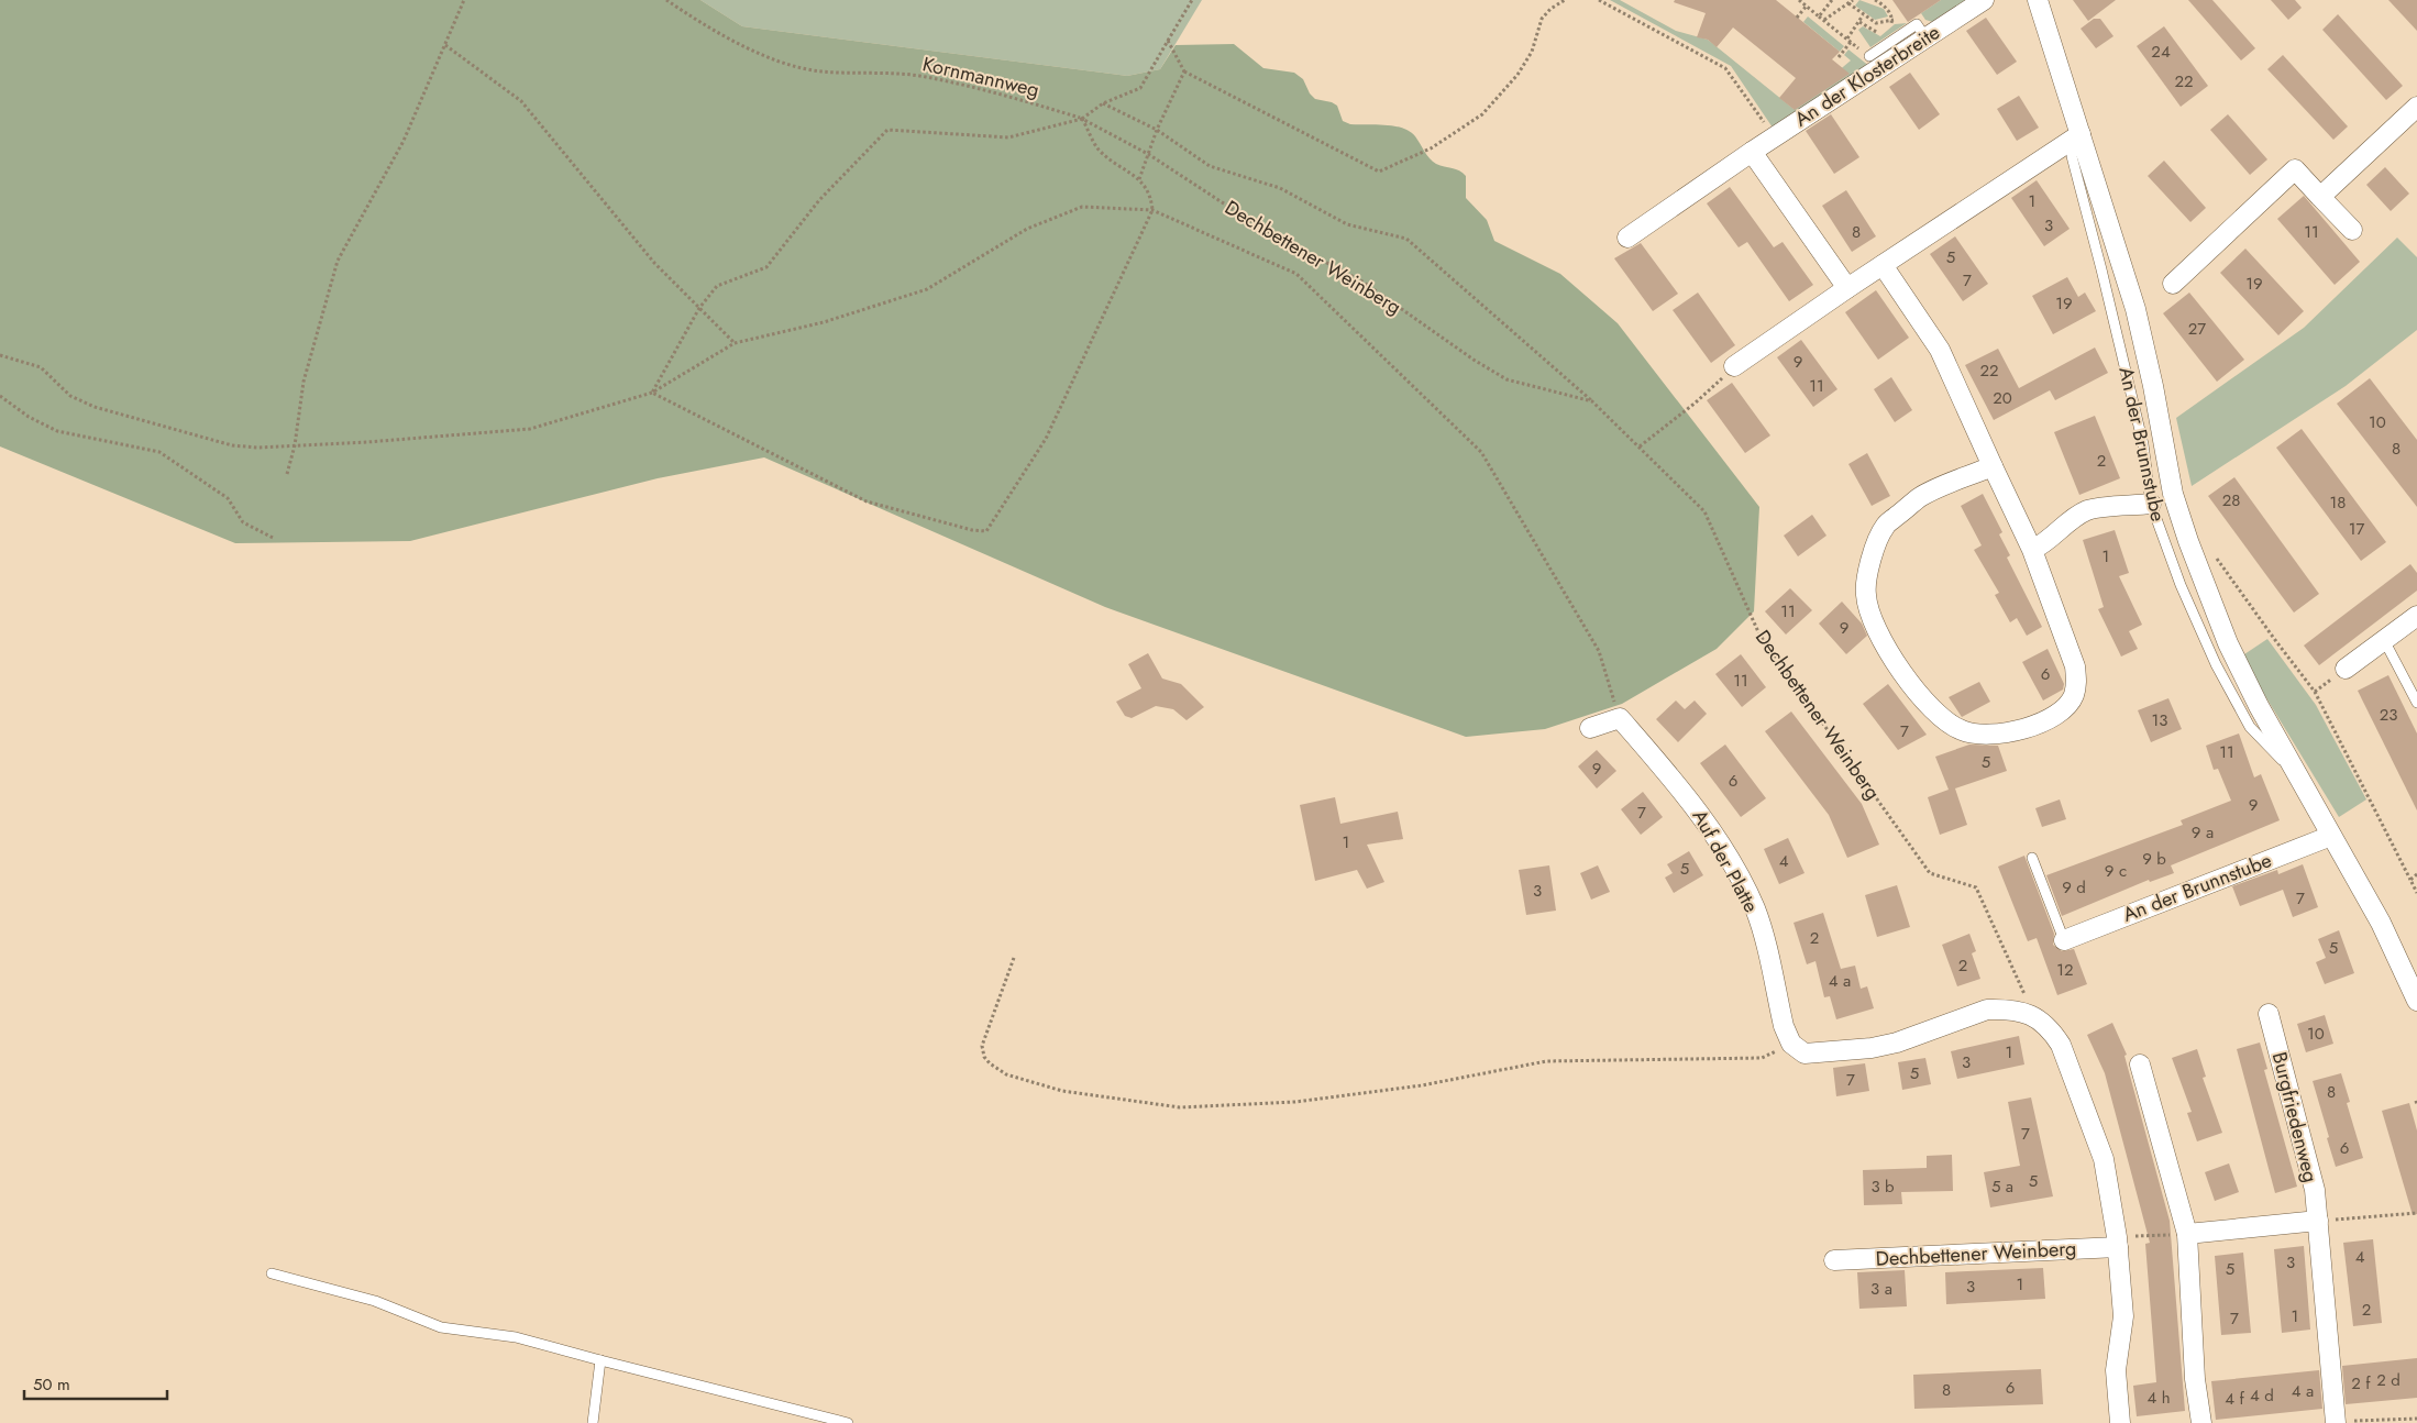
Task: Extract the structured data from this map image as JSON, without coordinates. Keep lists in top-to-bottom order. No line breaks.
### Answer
{"streets":{"street":["An der Klosterbreite","Dechbettener Weinberg","An der Brunnstube","Auf der Platte","Burgfriedenweg"],"path":["Kornmannweg"]},"crossings":[["Kornmannweg","Dechbettener Weinberg"]],"house_numbers":["24","22","1","3","8","11","5","7","19","19","27","9","22","11","20","10","8","2","28","18","17","1","11","9","6","11","23","13","7","11","5","9","6","9","7","9 a","1","9 b","4","5","9 c","9 d","3","7","2","5","2","12","4 a","10","1","3","5","7","8","7","6","5","3 b","5 a","4","3","5","1","3","3 a","2","1","7","2 d","2 f","6","8","4 a","4 d","4 h","4 f"],"scale_bar":"50 m"}
